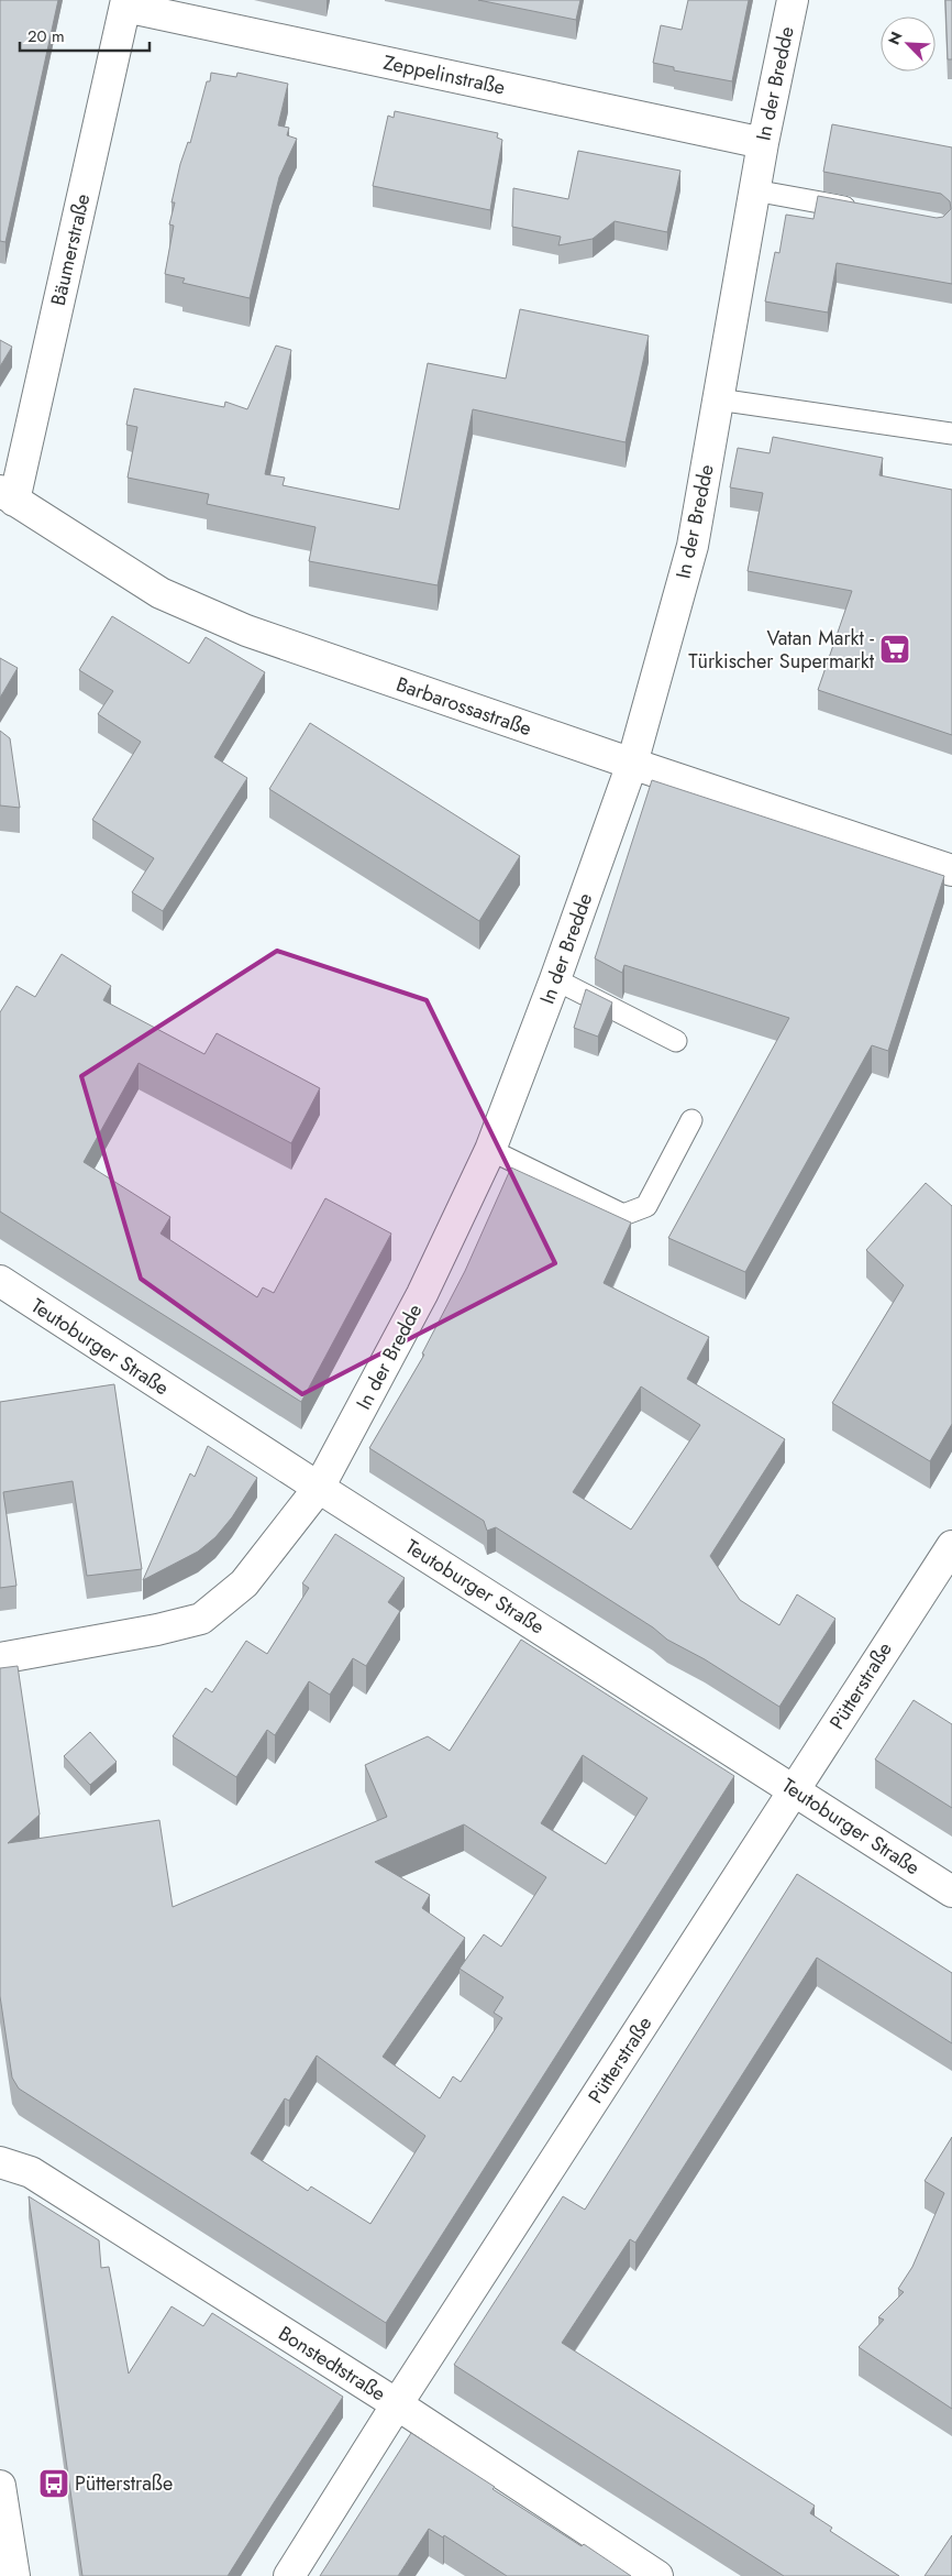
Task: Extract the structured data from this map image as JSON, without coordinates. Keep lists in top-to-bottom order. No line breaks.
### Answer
{"streets":{"street":["Zeppelinstraße","In der Bredde","Bäumerstraße","Barbarossastraße","Teutoburger Straße","Pütterstraße","Bonstedtstraße"]},"crossings":[["Zeppelinstraße","In der Bredde"],["Zeppelinstraße","Bäumerstraße"],["In der Bredde","Barbarossastraße"],["In der Bredde","Teutoburger Straße"],["Bäumerstraße","Barbarossastraße"],["Teutoburger Straße","Pütterstraße"],["Pütterstraße","Bonstedtstraße"]],"places":{"supermarket":["Vatan Markt - Türkischer Supermarkt"],"bus stop":["Pütterstraße"]},"scale_bar":"20 m","north":"top left"}
